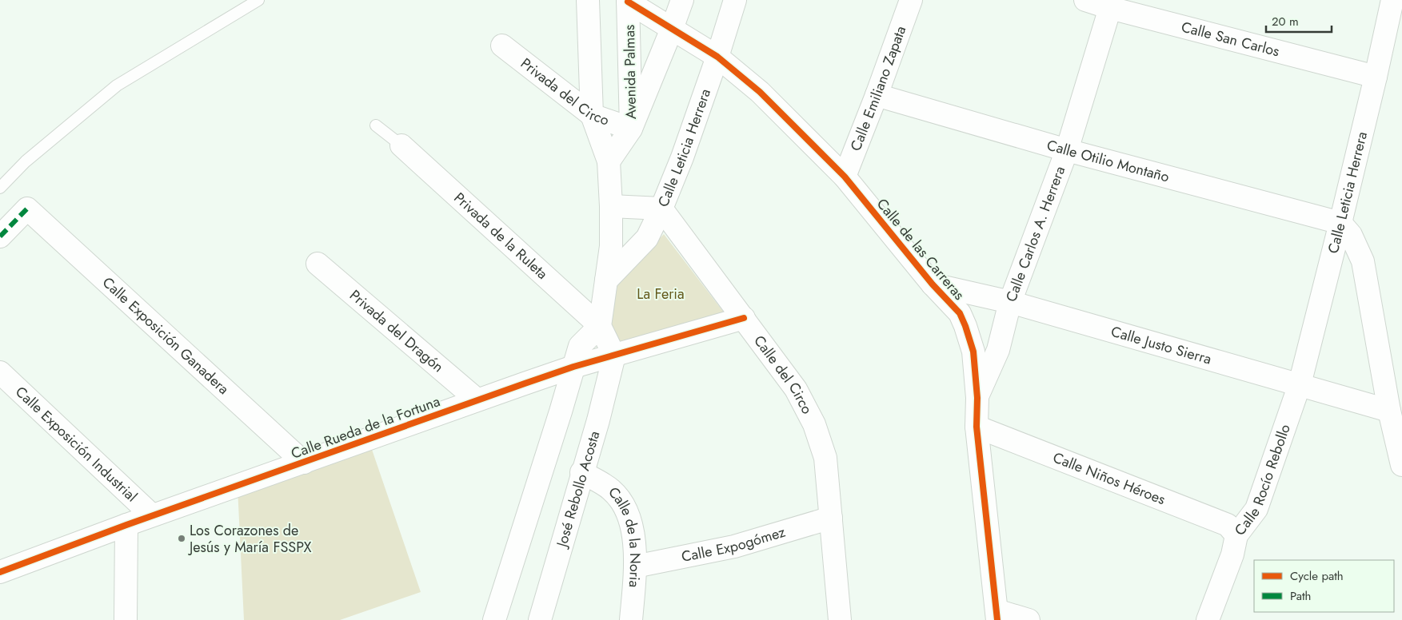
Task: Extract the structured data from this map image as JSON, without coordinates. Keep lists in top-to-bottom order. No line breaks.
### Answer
{"streets":{"street":["Calle San Carlos","Avenida Palmas","Calle Emiliano Zapata","Privada del Circo","Calle Leticia Herrera","Calle Otilio Montaño","Calle Carlos A. Herrera","Privada de la Ruleta","Calle de las Carreras","Privada del Dragón","Calle Exposición Ganadera","Calle Justo Sierra","Calle del Circo","Calle Rueda de la Fortuna","Calle Exposición Industrial","Calle Niños Héroes","Calle Rocío Rebollo","José Rebollo Acosta","Calle de la Noria","Calle Expogómez"]},"crossings":[["Calle San Carlos","Calle Leticia Herrera"],["Calle San Carlos","Calle Carlos A. Herrera"],["Avenida Palmas","Privada del Circo"],["Avenida Palmas","Calle de las Carreras"],["Calle Emiliano Zapata","Calle Otilio Montaño"],["Calle Emiliano Zapata","Calle de las Carreras"],["Calle Leticia Herrera","Calle Otilio Montaño"],["Calle Leticia Herrera","Calle de las Carreras"],["Calle Leticia Herrera","Calle Justo Sierra"],["Calle Leticia Herrera","Calle del Circo"],["Calle Leticia Herrera","Calle Rocío Rebollo"],["Calle Otilio Montaño","Calle Carlos A. Herrera"],["Calle Carlos A. Herrera","Calle de las Carreras"],["Calle Carlos A. Herrera","Calle Justo Sierra"],["Calle de las Carreras","Calle Justo Sierra"],["Calle de las Carreras","Calle Niños Héroes"],["Privada del Dragón","Calle Rueda de la Fortuna"],["Calle Exposición Ganadera","Calle Rueda de la Fortuna"],["Calle Justo Sierra","Calle Rocío Rebollo"],["Calle del Circo","Calle Rueda de la Fortuna"],["Calle del Circo","Calle Expogómez"],["Calle Rueda de la Fortuna","Calle Exposición Industrial"],["Calle Rueda de la Fortuna","José Rebollo Acosta"],["Calle Niños Héroes","Calle Rocío Rebollo"],["José Rebollo Acosta","Calle de la Noria"],["Calle de la Noria","Calle Expogómez"]],"parks":["La Feria"],"places":["Los Corazones de Jesús y María FSSPX"],"legend":["Cycle path","Path"],"scale_bar":"20 m"}
